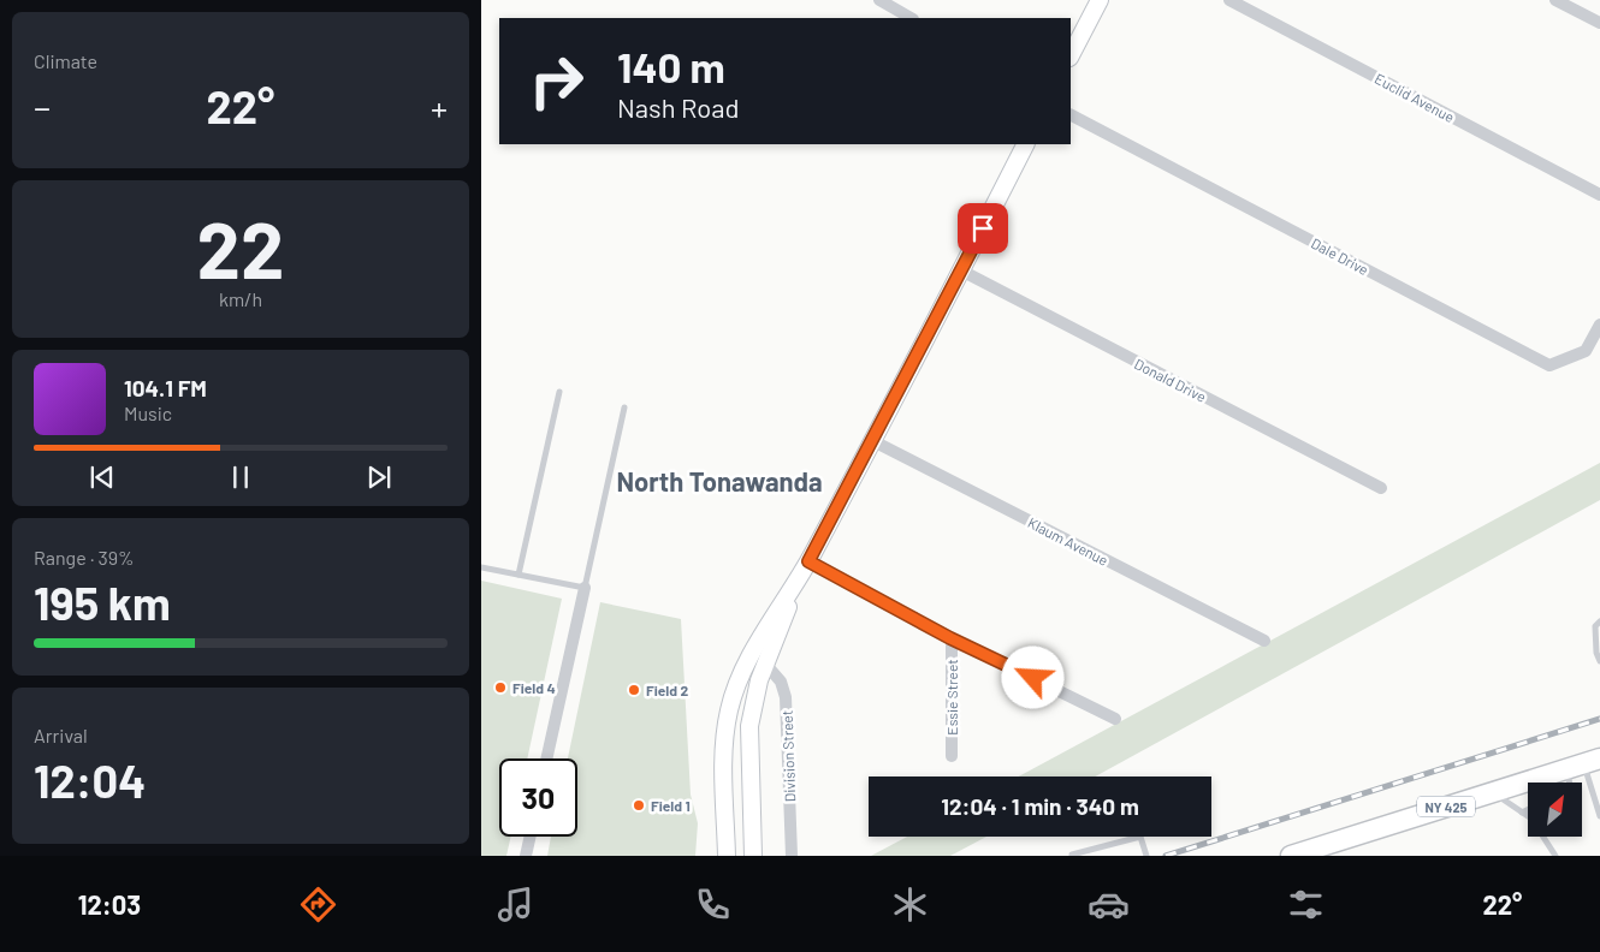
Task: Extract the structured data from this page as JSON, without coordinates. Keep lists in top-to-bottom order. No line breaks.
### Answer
{"streets":{"main road":["NY 425"],"street":["Euclid Avenue","Dale Drive","Donald Drive","Klaum Avenue","Essie Street","Division Street"]},"districts":["North Tonawanda"],"places":["Field 4","Field 2","Field 1"],"north":"top right","page":{"tile":["Climate",["22","km/h"],["Range · 39%","195 km"],["Arrival","12:04"]],"turn":["140 m","Nash Road"],"heat":["−","22°","+"],"song":["104.1 FM","Music"],"limit":"30","trip":"12:04 · 1 min · 340 m","tabs":["12:03","22°"]}}
